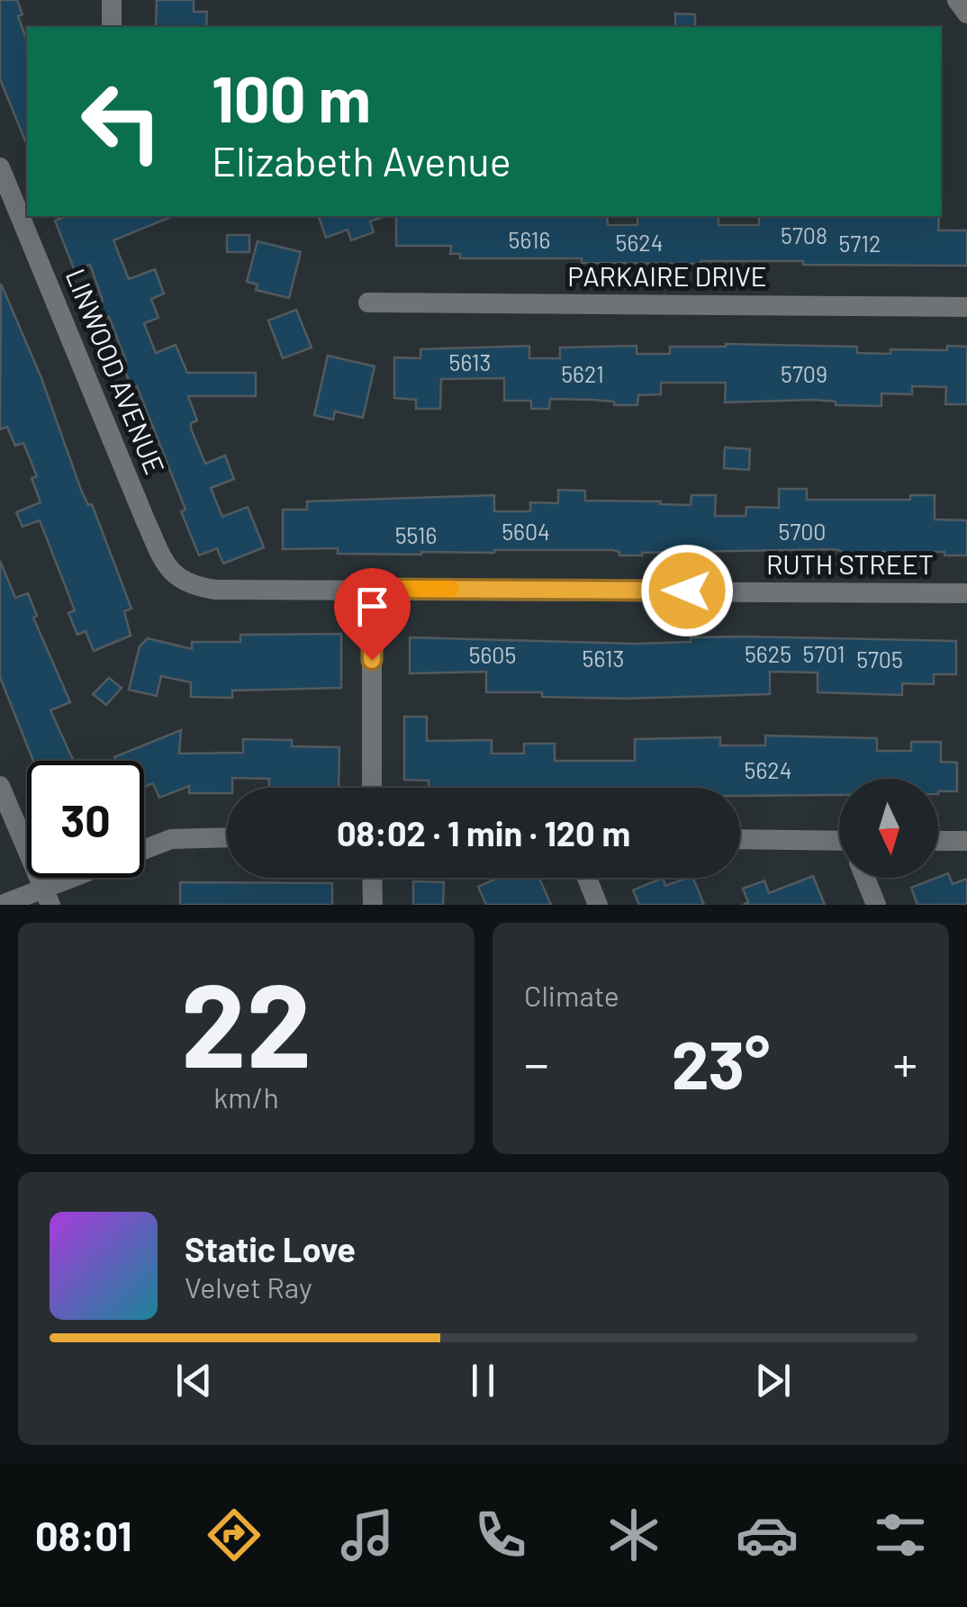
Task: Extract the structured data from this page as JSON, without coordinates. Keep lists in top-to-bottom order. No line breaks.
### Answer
{"streets":{"street":["PARKAIRE DRIVE","LINWOOD AVENUE","RUTH STREET"]},"crossings":[["LINWOOD AVENUE","RUTH STREET"]],"house_numbers":["5708","5616","5624","5712","5613","5621","5709","5604","5700","5516","5625","5701","5605","5613","5705","5624"],"north":"bottom","page":{"turn":["100 m","Elizabeth Avenue"],"limit":"30","trip":"08:02 · 1 min · 120 m","tile":[["22","km/h"],"Climate"],"heat":["−","23°","+"],"song":["Static Love","Velvet Ray"],"tabs":"08:01"}}
